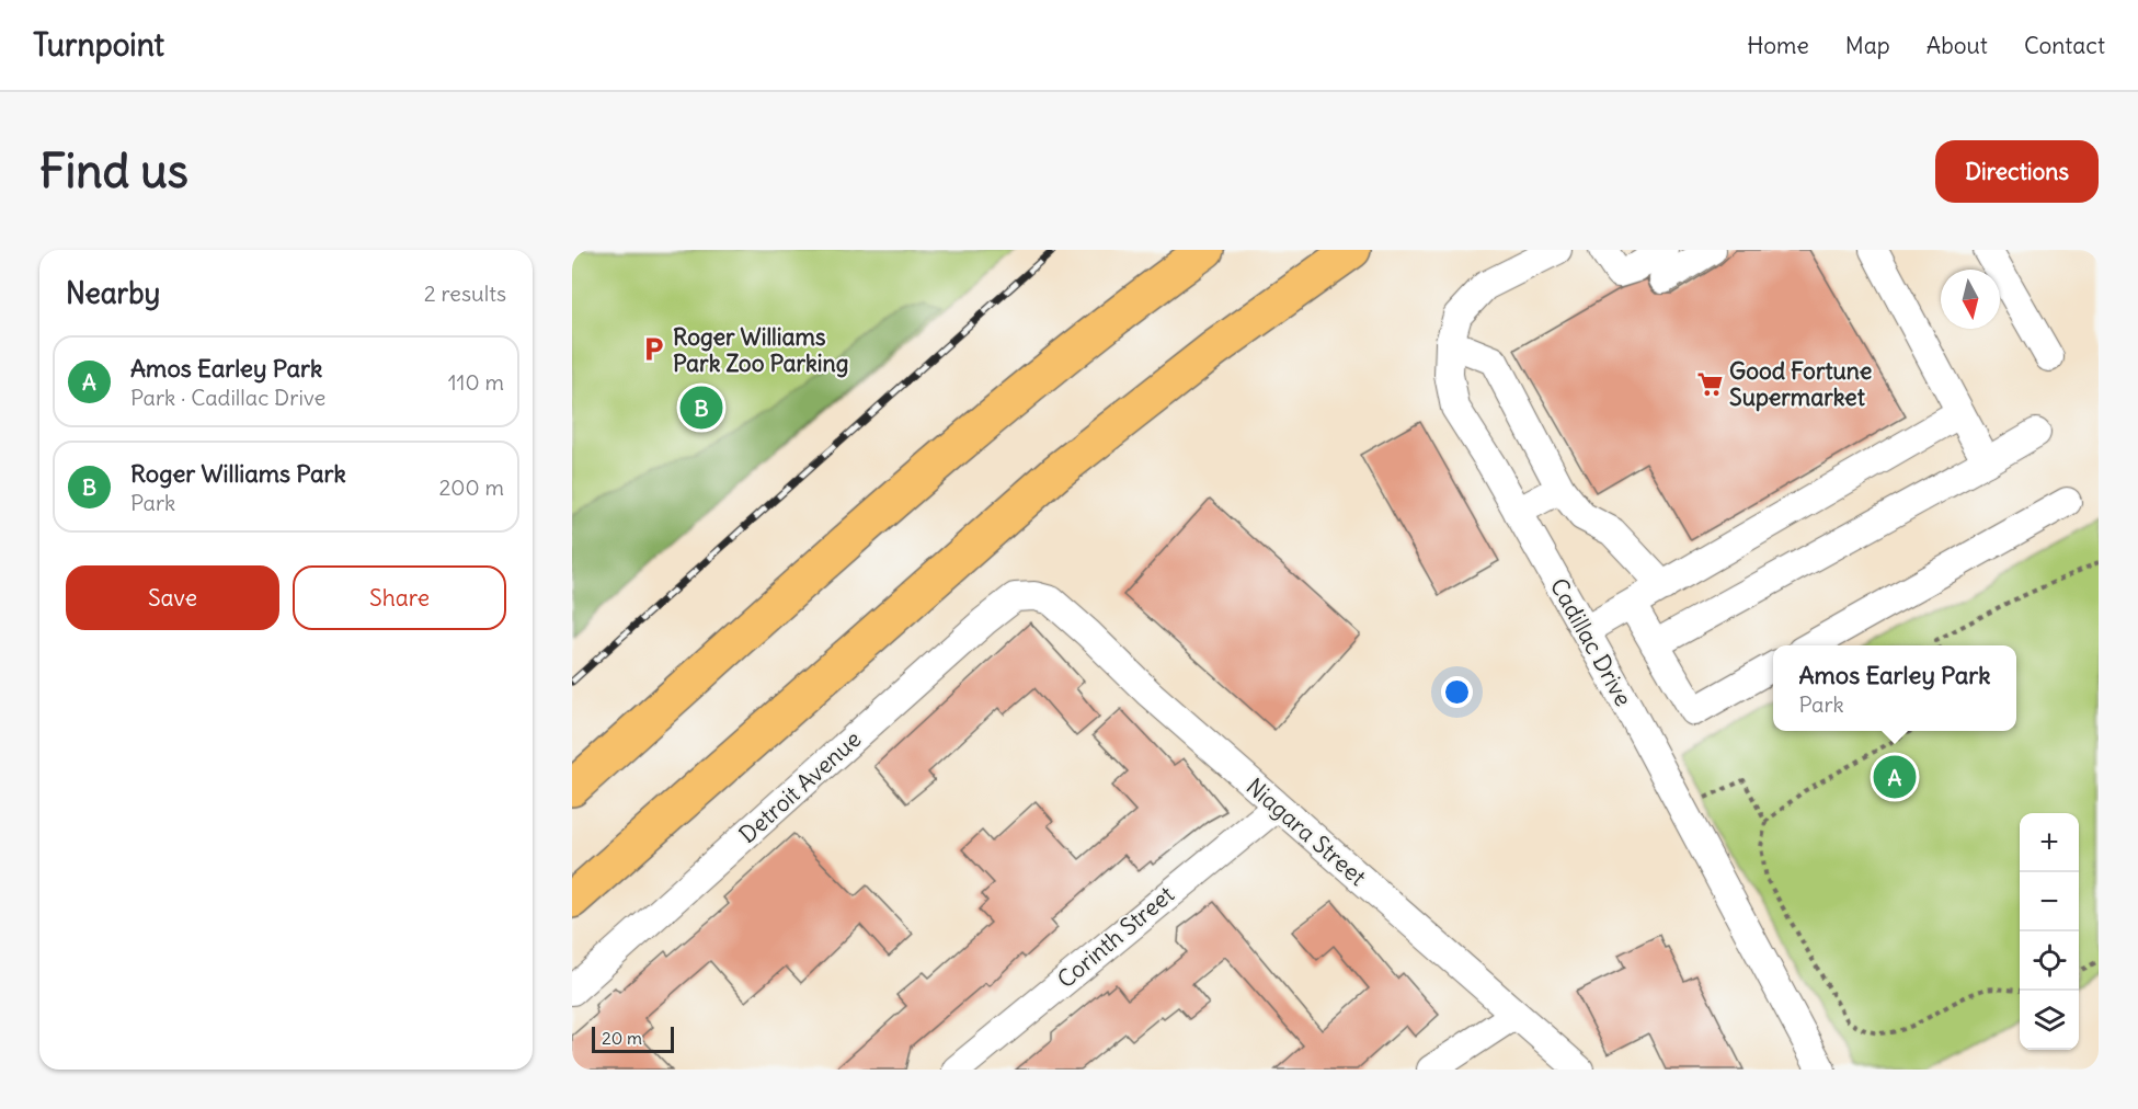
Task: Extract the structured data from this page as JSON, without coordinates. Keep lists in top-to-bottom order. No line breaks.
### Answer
{"streets":{"street":["Cadillac Drive","Detroit Avenue","Niagara Street","Corinth Street"]},"crossings":[["Detroit Avenue","Niagara Street"],["Niagara Street","Corinth Street"]],"places":{"parking":["Roger Williams Park Zoo Parking"],"supermarket":["Good Fortune Supermarket"]},"scale_bar":"20 m","north":"bottom","page":{"header":"Turnpoint","nav":["Home","Map","About","Contact"],"buttons":["Directions",["Save","Share"]],"title":"Find us","heading":["Nearby","2 results"],"list":[{"mark":"A","name":"Amos Earley Park","note":"Park · Cadillac Drive","value":"110 m"},{"mark":"B","name":"Roger Williams Park","note":"Park","value":"200 m"}],"pins":["B","A"],"popup":["Amos Earley Park","Park"],"map_buttons":["+","−"],"scale":"20 m"}}
